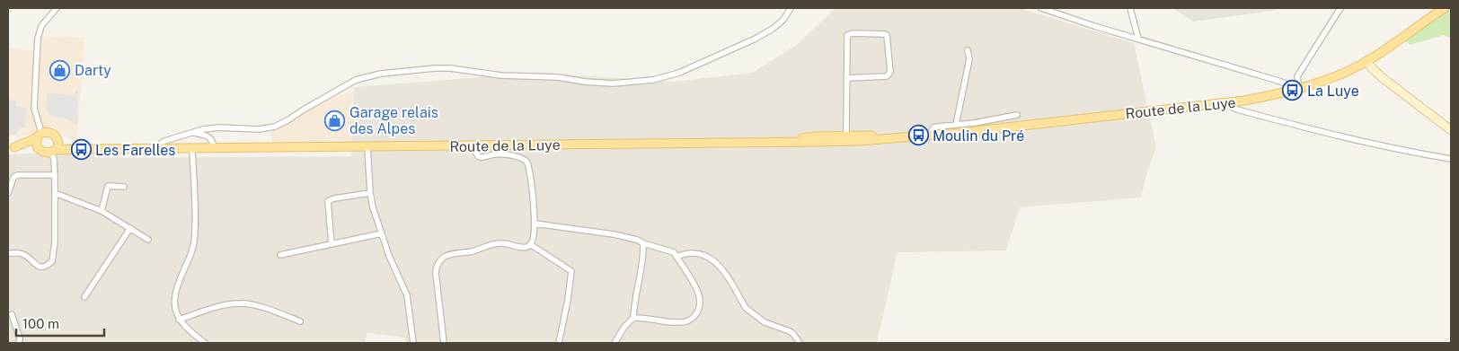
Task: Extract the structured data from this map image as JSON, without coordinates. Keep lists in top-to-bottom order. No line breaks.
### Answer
{"streets":{"main road":["Route de la Luye"]},"places":{"shop":["Darty","Garage relais des Alpes"],"bus stop":["La Luye","Moulin du Pré","Les Farelles"]},"scale_bar":"100 m"}
